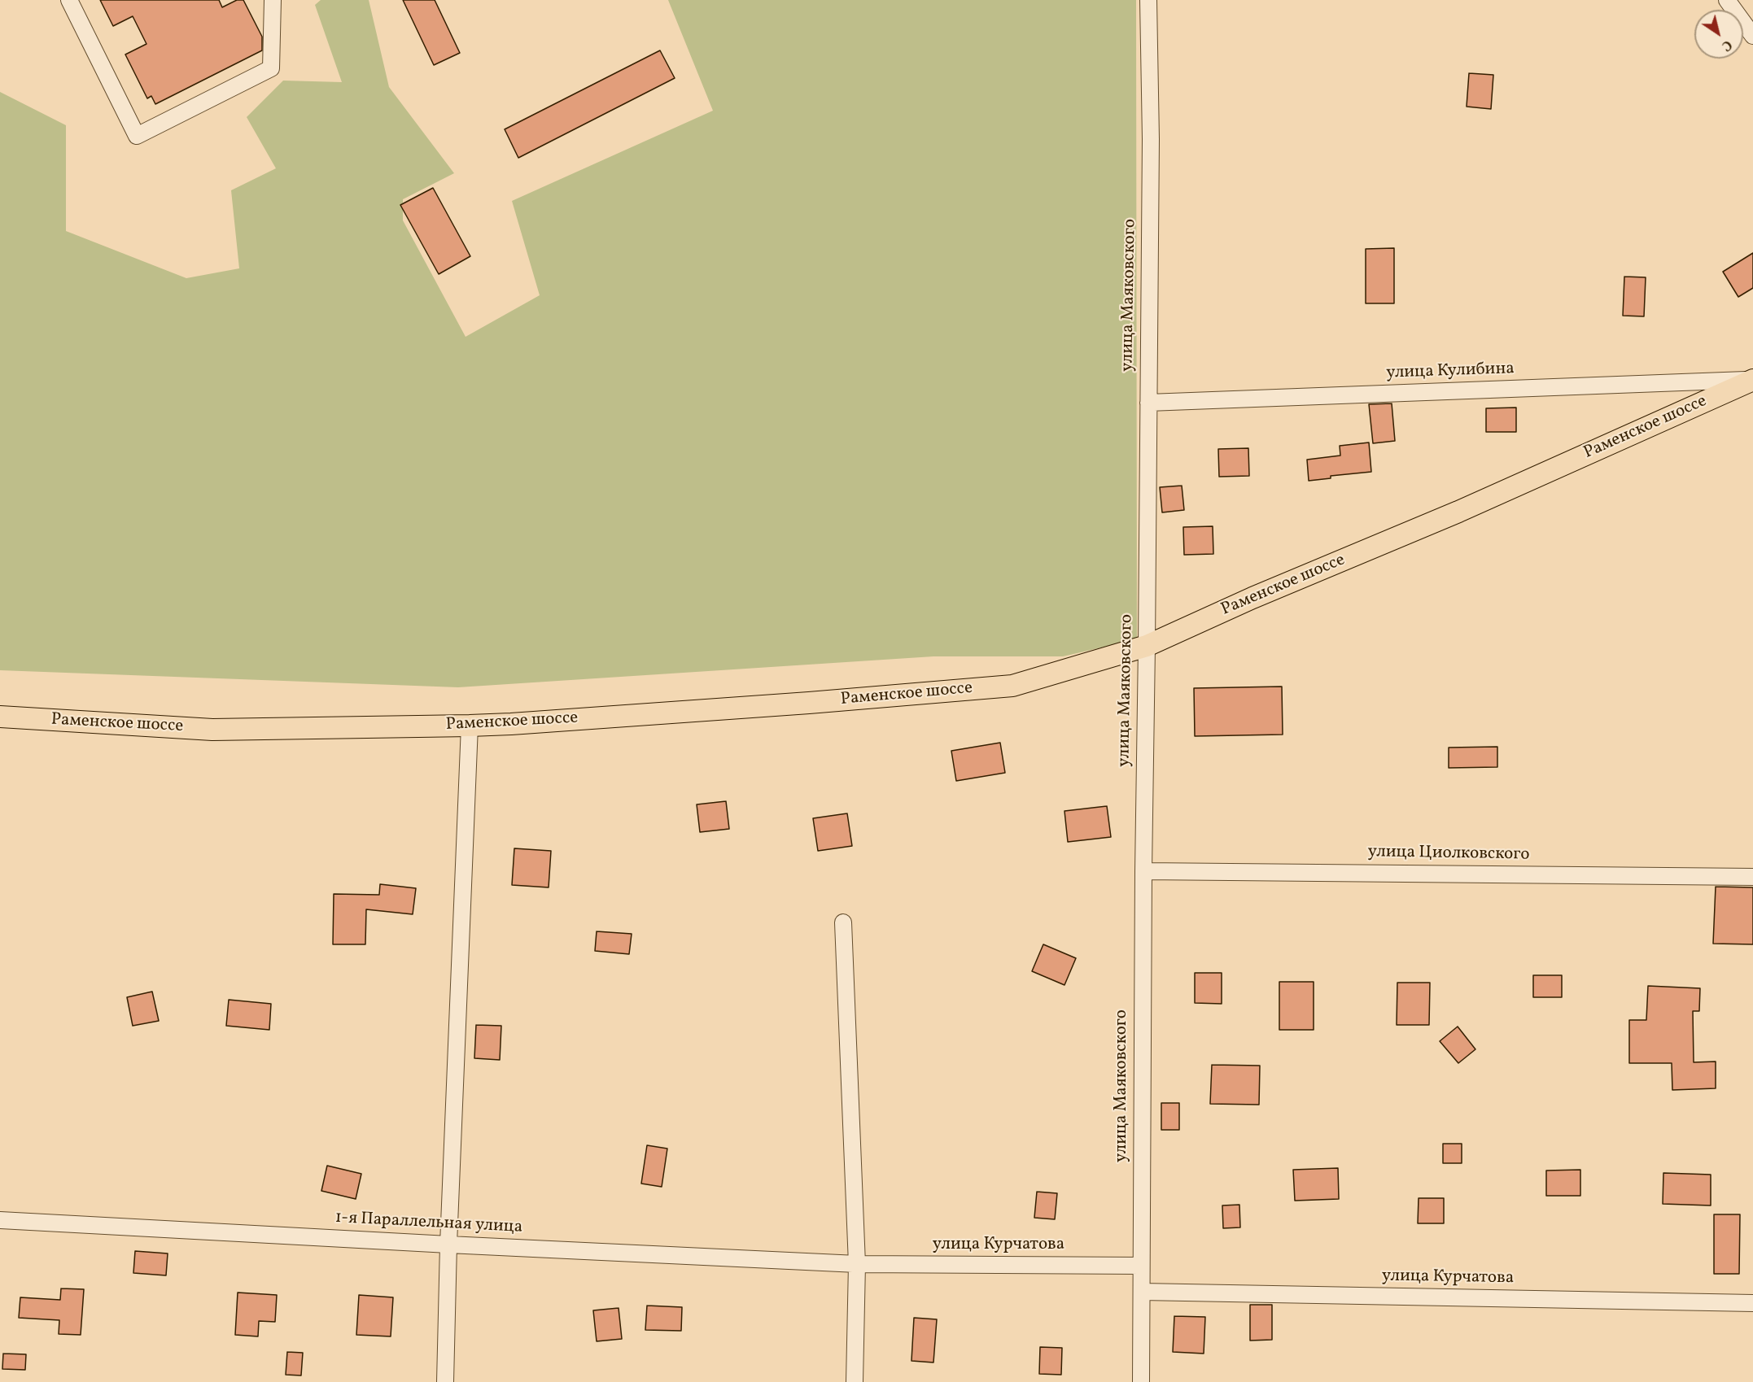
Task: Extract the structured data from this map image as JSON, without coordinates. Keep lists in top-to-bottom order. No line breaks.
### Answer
{"streets":{"main road":["Раменское шоссе"],"street":["улица Маяковского","улица Кулибина","улица Циолковского","1-я Параллельная улица","улица Курчатова"]},"crossings":[["улица Маяковского","улица Кулибина"],["улица Маяковского","Раменское шоссе"],["улица Маяковского","улица Циолковского"],["улица Маяковского","улица Курчатова"],["улица Кулибина","Раменское шоссе"],["1-я Параллельная улица","улица Курчатова"]],"north":"bottom right"}
